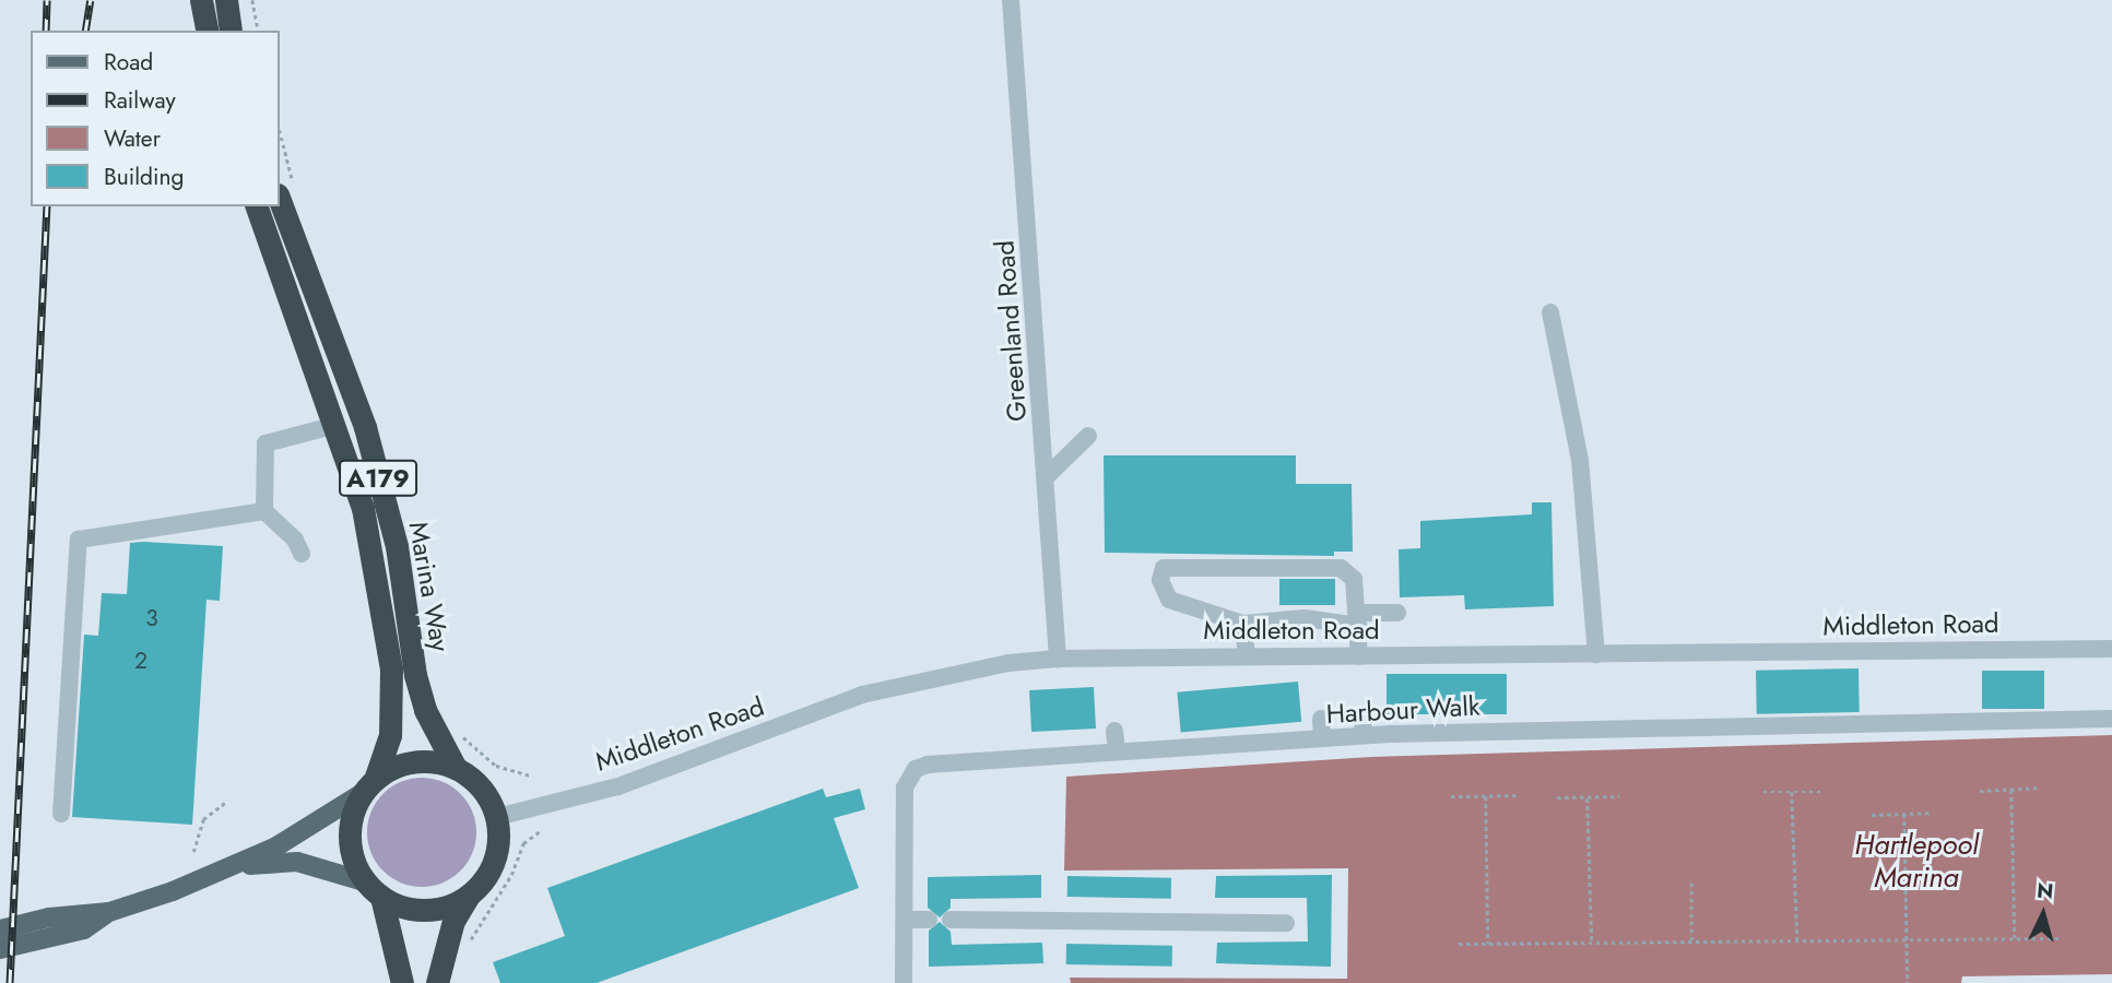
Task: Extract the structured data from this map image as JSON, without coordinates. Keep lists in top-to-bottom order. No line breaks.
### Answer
{"streets":{"highway":["A179","Marina Way"],"street":["Greenland Road","Middleton Road","Harbour Walk"]},"crossings":[["Greenland Road","Middleton Road"],["A179","Marina Way"],["A179","Middleton Road"],["Marina Way","Middleton Road"]],"water":["Hartlepool Marina"],"house_numbers":["3","2"],"legend":["Road","Railway","Water","Building"],"north":"top"}
